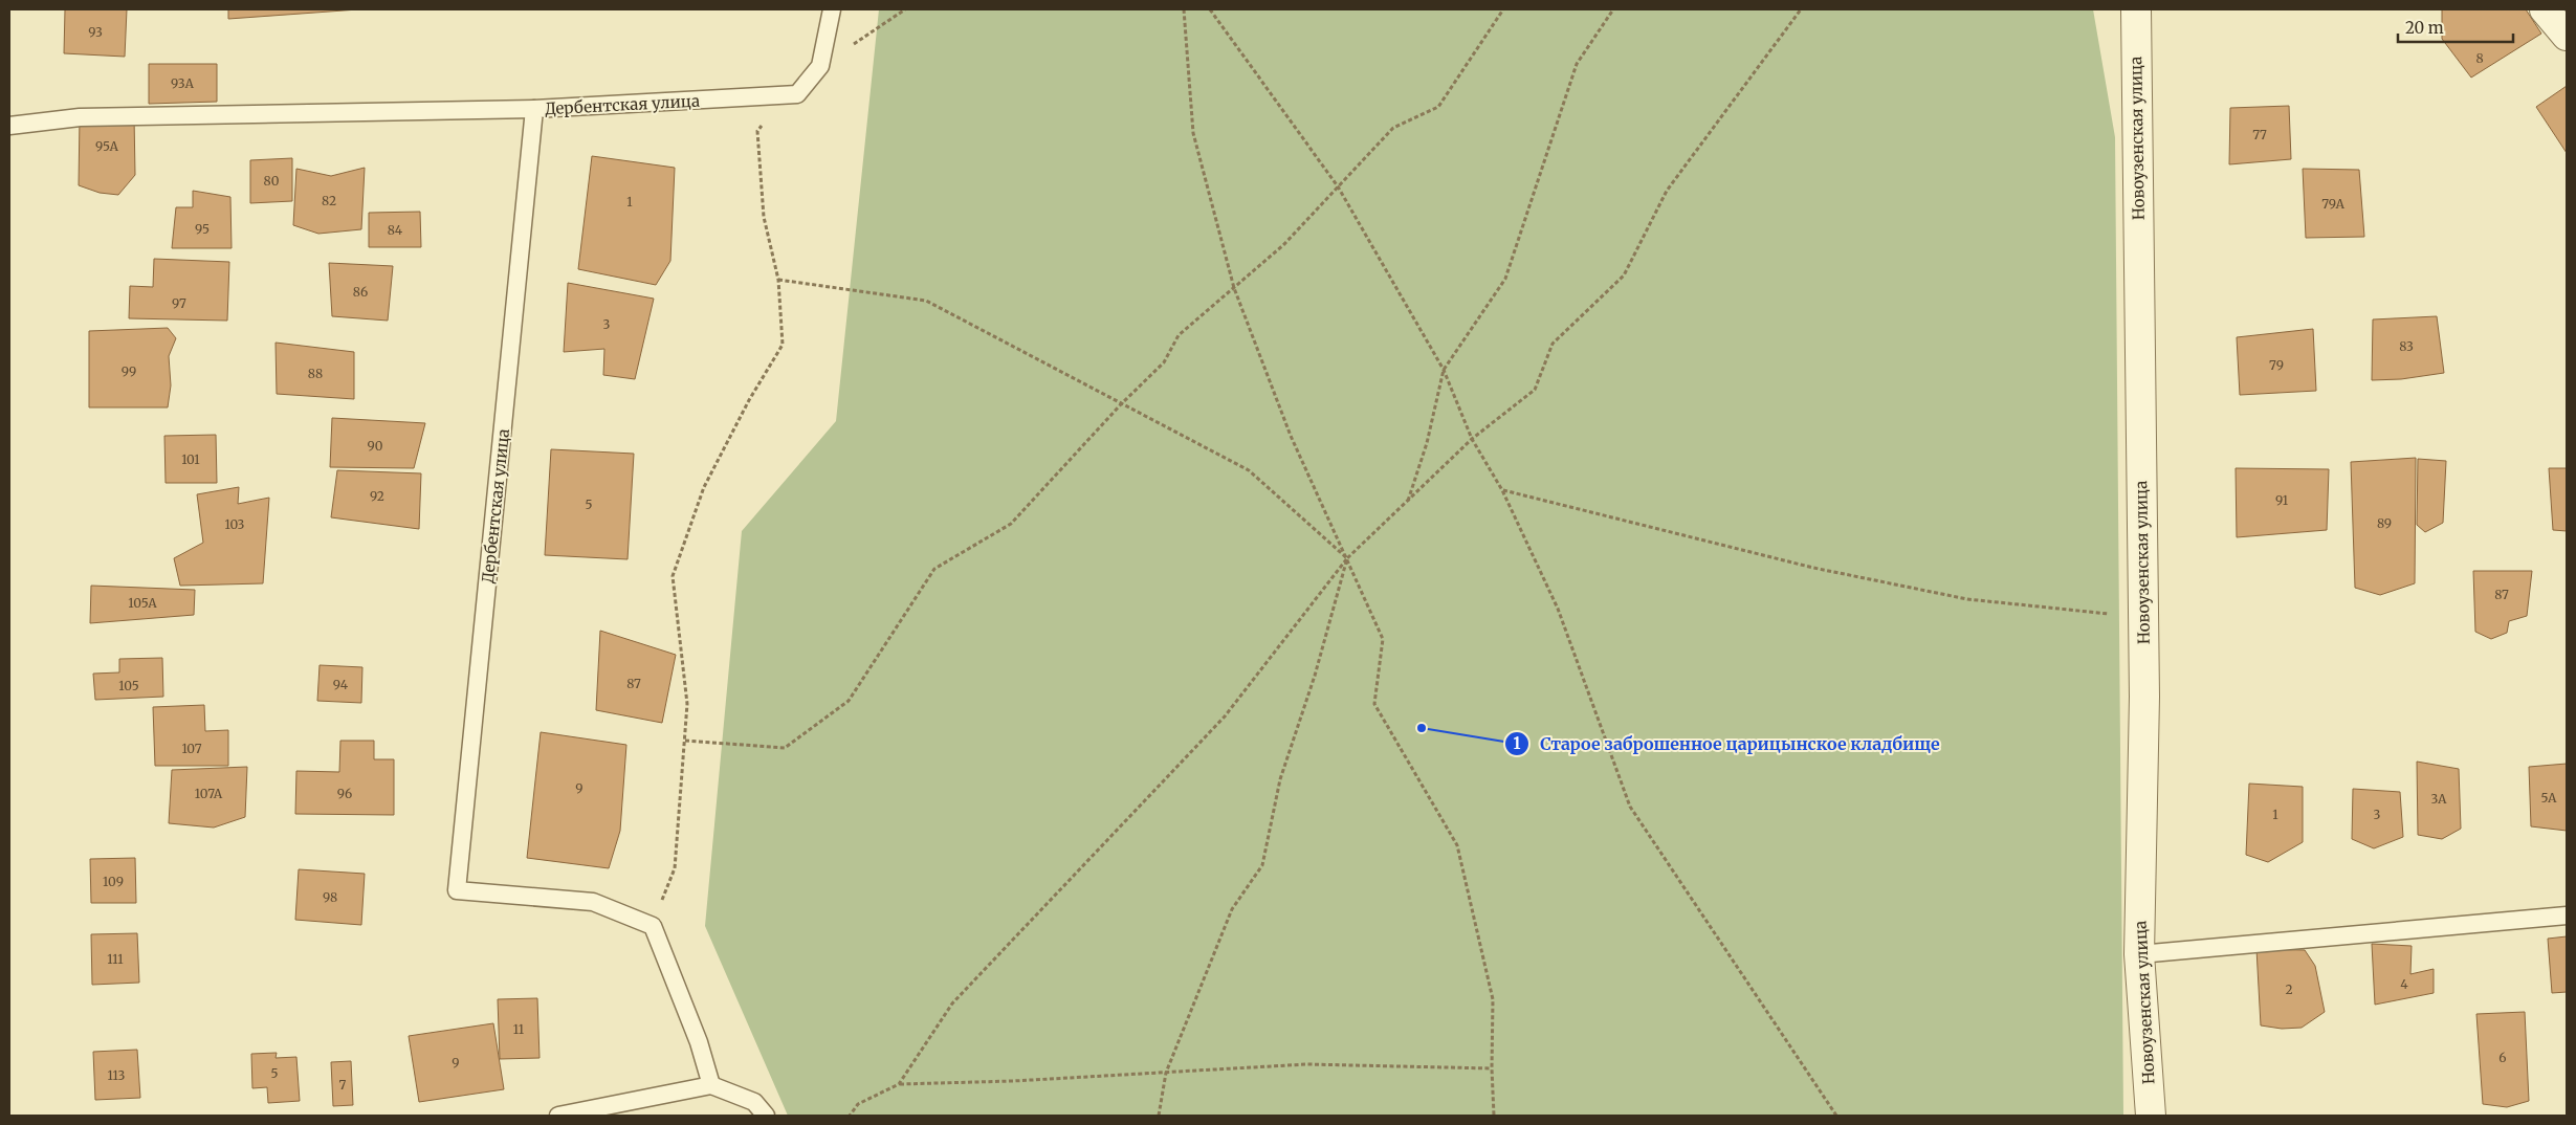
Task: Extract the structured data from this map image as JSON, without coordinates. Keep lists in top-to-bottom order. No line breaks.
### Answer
{"streets":{"street":["Новоузенская улица"],"lane":["Дербентская улица"]},"places":["Старое заброшенное царицынское кладбище"],"house_numbers":["93","8","93А","77","95А","80","82","1","79А","95","84","86","97","3","83","79","99","88","90","101","92","91","5","89","103","87","105А","87","94","105","107","9","107А","96","5А","3А","1","3","109","98","111","4","2","11","6","9","5","113","7"],"scale_bar":"20 m"}
